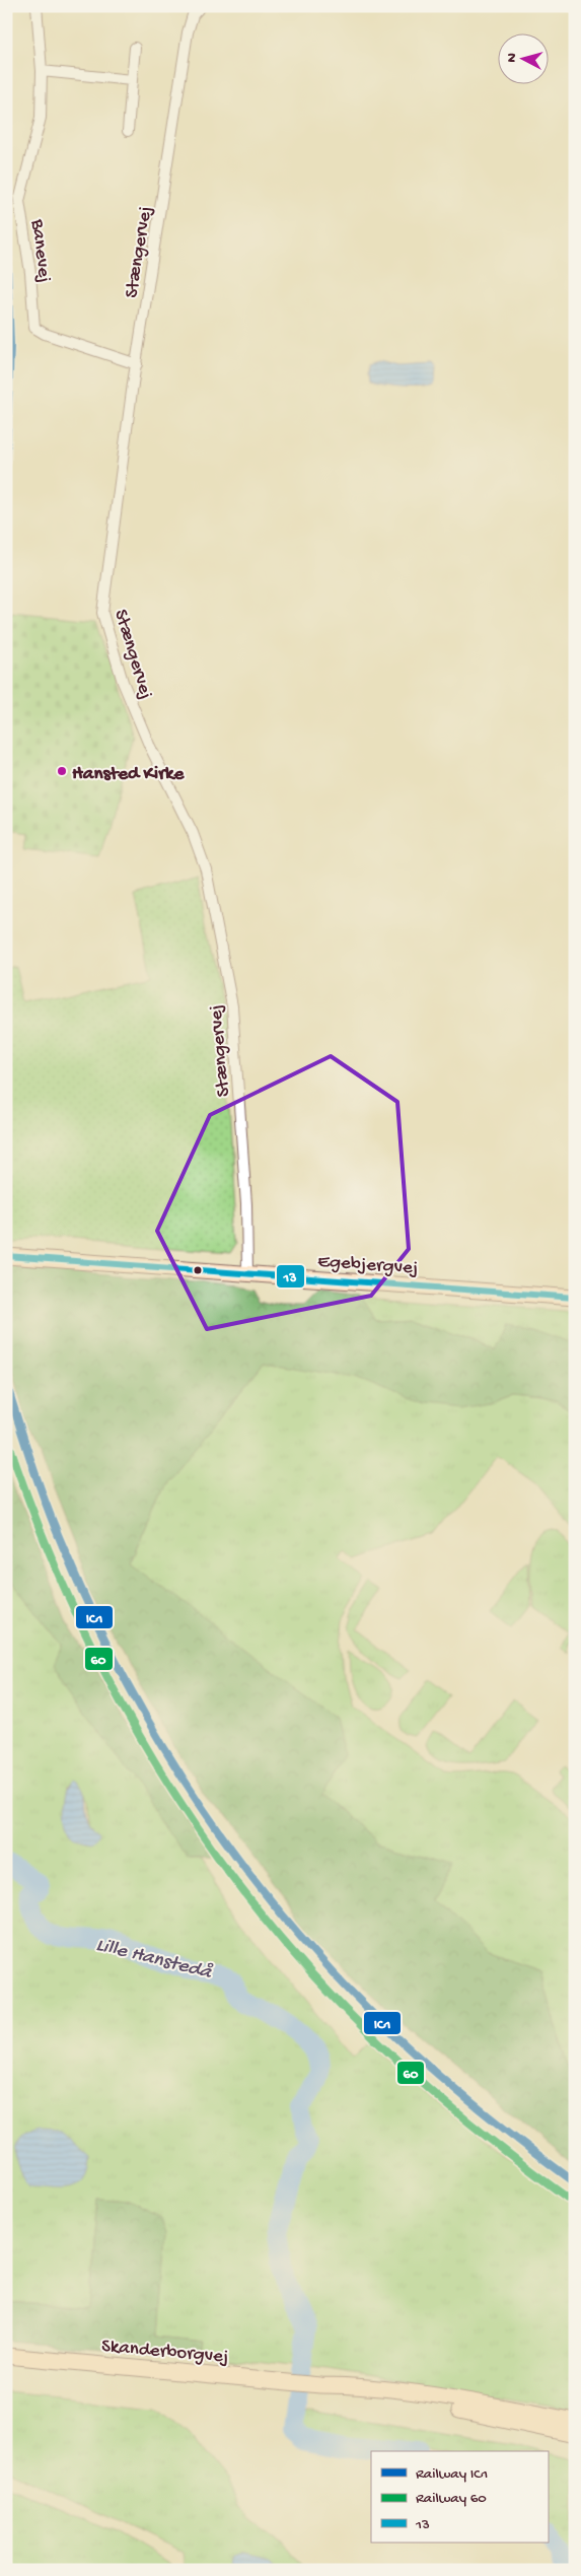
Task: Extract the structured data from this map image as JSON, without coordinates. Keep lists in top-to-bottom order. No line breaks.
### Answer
{"streets":{"main road":["Egebjergvej","Skanderborgvej"],"street":["Banevej","Stængervej"]},"crossings":[["Banevej","Stængervej"],["Stængervej","Egebjergvej"]],"water":["Lille Hanstedå"],"places":["Hansted Kirke"],"lines":["rail line IC1","transit line 13","rail line 60"],"legend":["Railway IC1","Railway 60","13"],"north":"left"}
